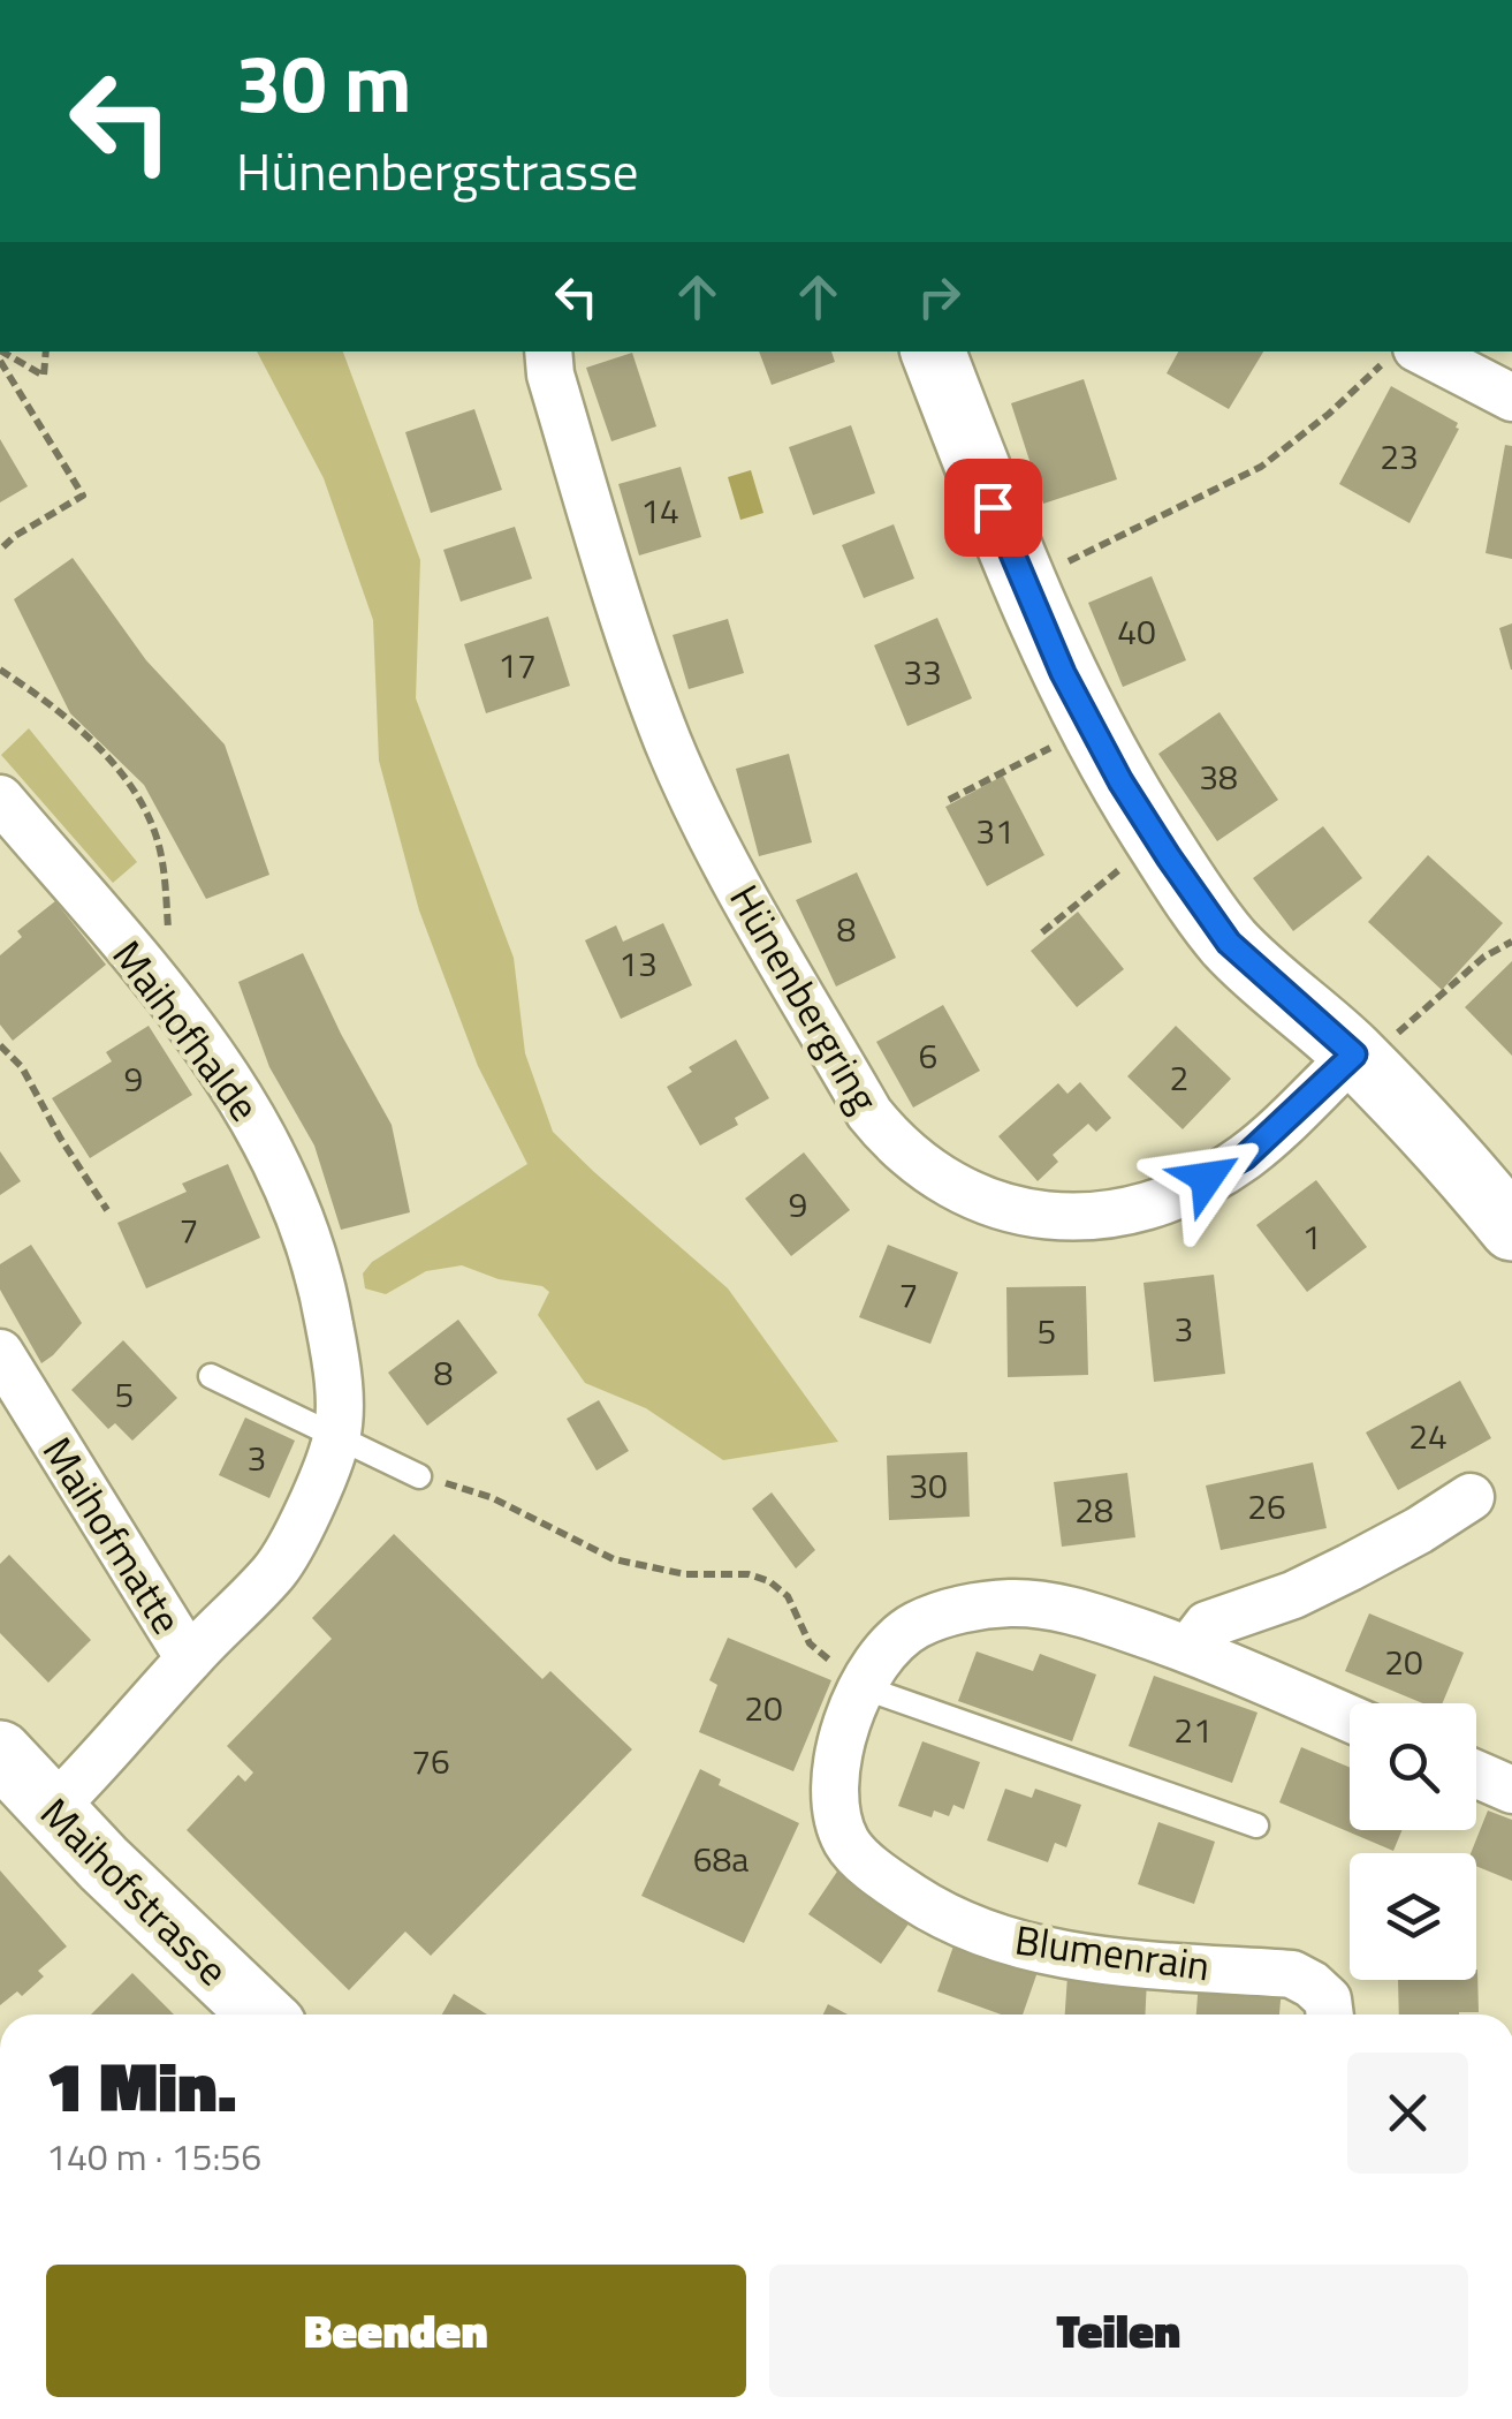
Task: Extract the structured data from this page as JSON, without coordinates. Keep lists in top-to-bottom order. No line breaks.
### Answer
{"streets":{"street":["Hünenbergring","Maihofhalde","Maihofmatte","Maihofstrasse","Blumenrain"]},"crossings":[["Maihofhalde","Maihofmatte"],["Maihofhalde","Maihofstrasse"]],"house_numbers":["23","14","40","17","33","38","31","8","13","6","2","9","9","7","1","7","3","5","8","5","24","3","30","26","28","20","20","21","76","68a"],"page":{"turn":["30 m","Hünenbergstrasse"],"heading":["1 Min.","140 m · 15:56"],"buttons":["Beenden","Teilen"]}}
